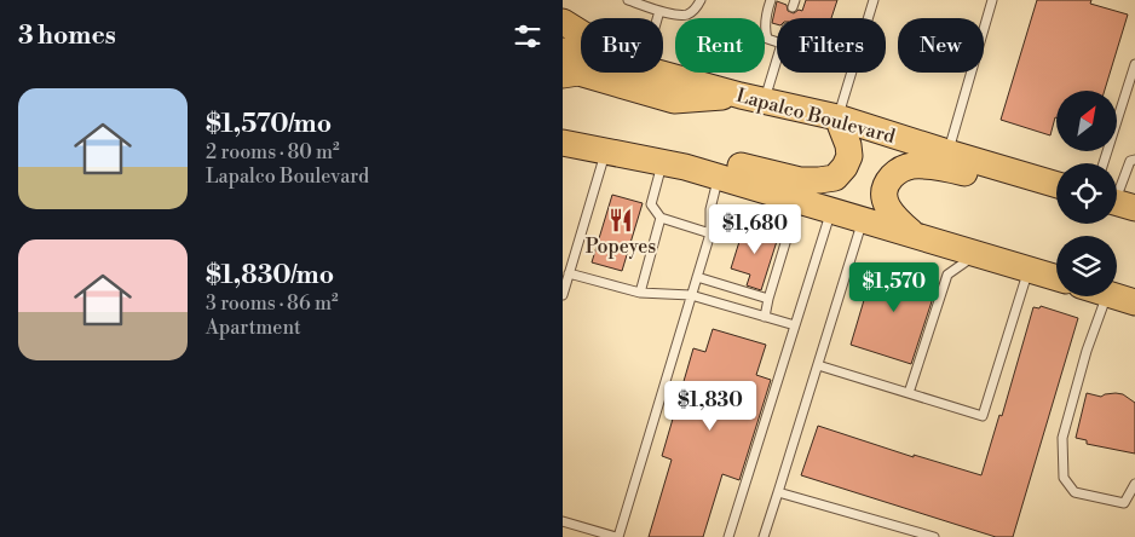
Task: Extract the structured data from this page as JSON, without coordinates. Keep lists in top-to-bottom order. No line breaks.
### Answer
{"streets":{"main road":["Lapalco Boulevard"]},"places":{"restaurant":["Popeyes"]},"north":"top right","page":{"heading":"3 homes","chip":["Buy","Rent","Filters","New"],"list":[{"name":"$1,570/mo","note":"2 rooms · 80 m² · Lapalco Boulevard"},{"name":"$1,830/mo","note":"3 rooms · 86 m² · Apartment"}],"price":["$1,680","$1,570","$1,830"]}}
